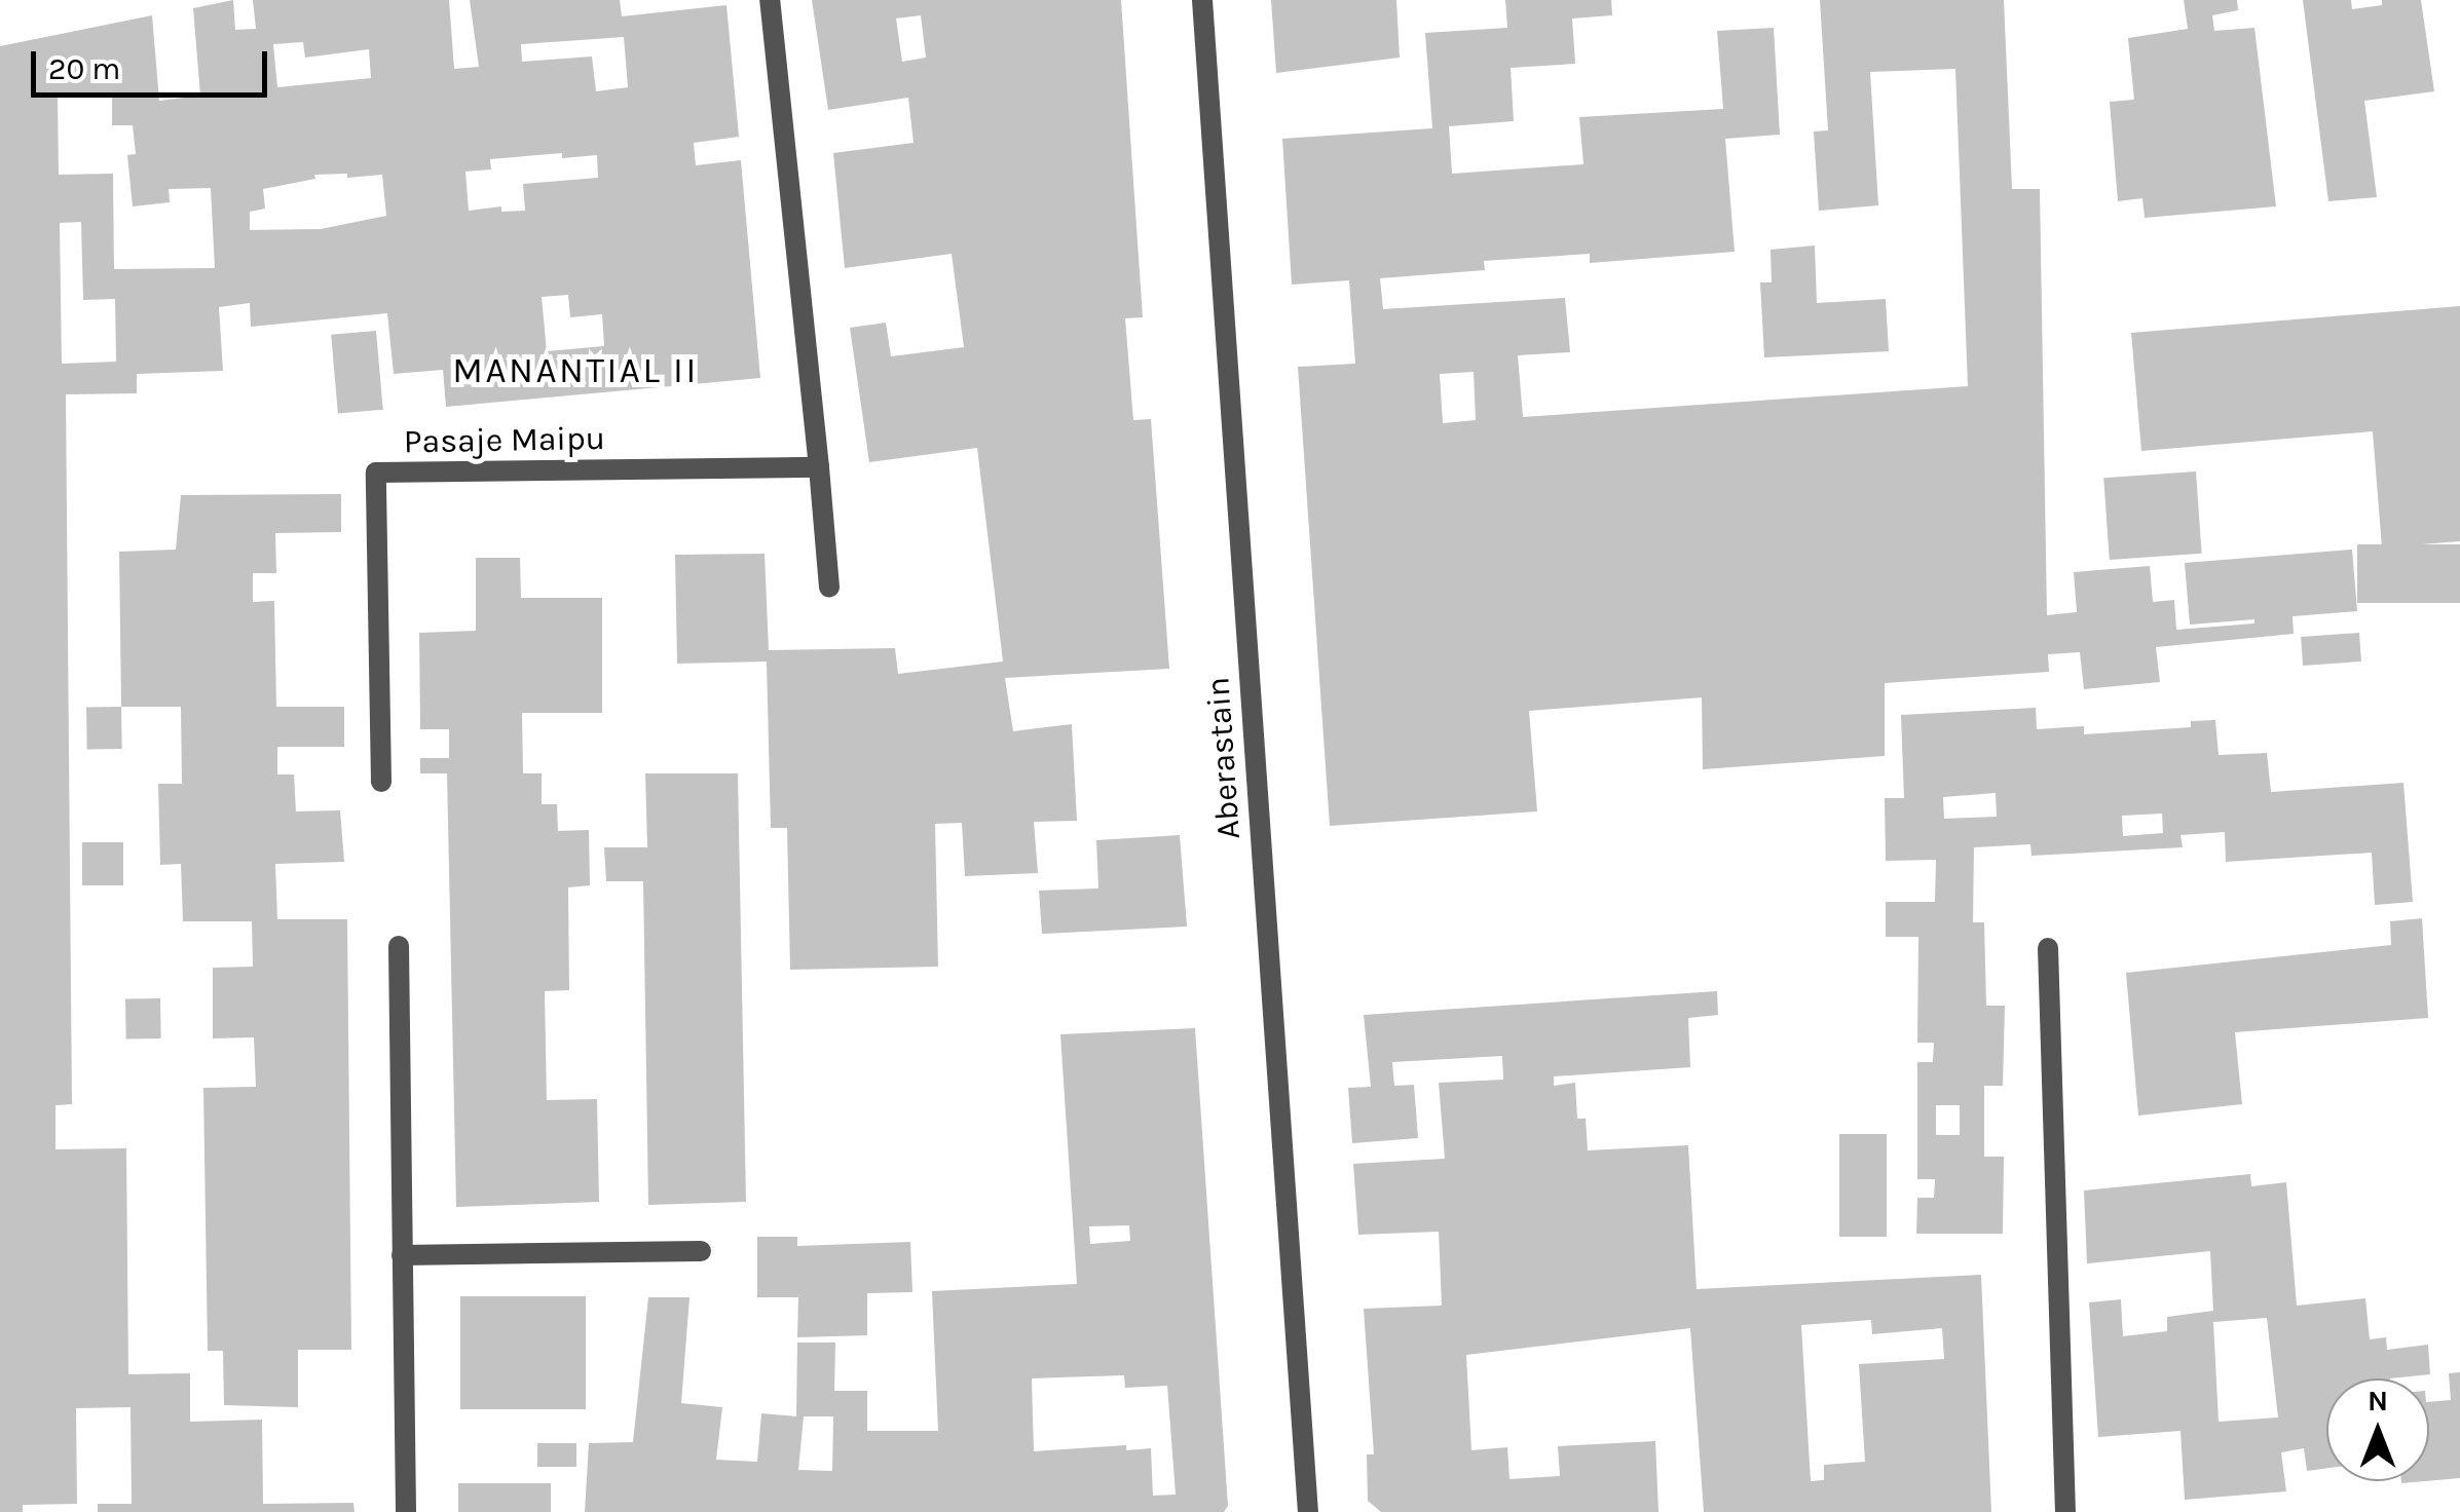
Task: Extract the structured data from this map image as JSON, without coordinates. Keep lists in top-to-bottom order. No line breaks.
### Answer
{"streets":{"street":["Pasaje Maipu","Aberastain"]},"districts":["MANANTIAL II"],"scale_bar":"20 m","north":"top"}
